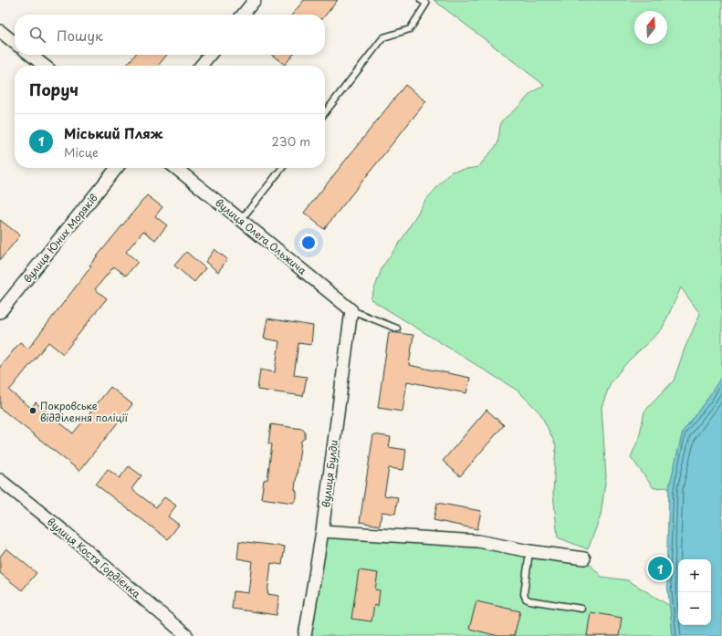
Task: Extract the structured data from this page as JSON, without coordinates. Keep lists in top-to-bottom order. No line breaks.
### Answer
{"streets":{"street":["вулиця Олега Ольжича","вулиця Юних Моряків","вулиця Булди","вулиця Костя Гордієнка"]},"crossings":[["вулиця Олега Ольжича","вулиця Булди"]],"places":["Покровське відділення поліції"],"north":"top","page":{"search":"Пошук","heading":"Поруч","list":[{"mark":"1","name":"Міський Пляж","note":"Місце","value":"230 m"}],"pins":"1","map_buttons":["+","−"]}}
